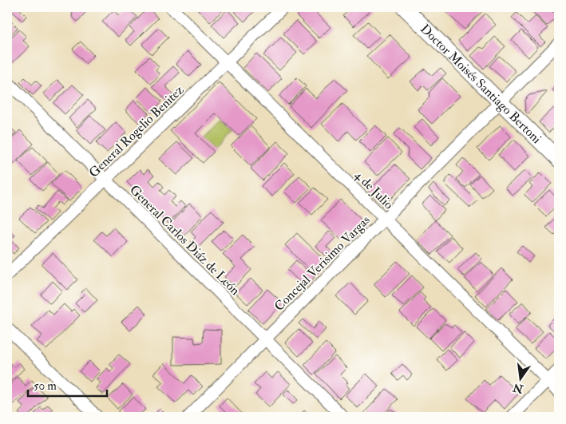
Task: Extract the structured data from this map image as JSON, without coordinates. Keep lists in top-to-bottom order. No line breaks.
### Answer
{"streets":{"street":["Doctor Moisés Santiago Bertoni","General Rogelio Benitez","4 de Julio","General Carlos Diáz de León","Concejal Verisimo Vargas"]},"crossings":[["Doctor Moisés Santiago Bertoni","Concejal Verisimo Vargas"],["General Rogelio Benitez","4 de Julio"],["General Rogelio Benitez","General Carlos Diáz de León"],["4 de Julio","Concejal Verisimo Vargas"],["General Carlos Diáz de León","Concejal Verisimo Vargas"]],"scale_bar":"50 m","north":"bottom"}
